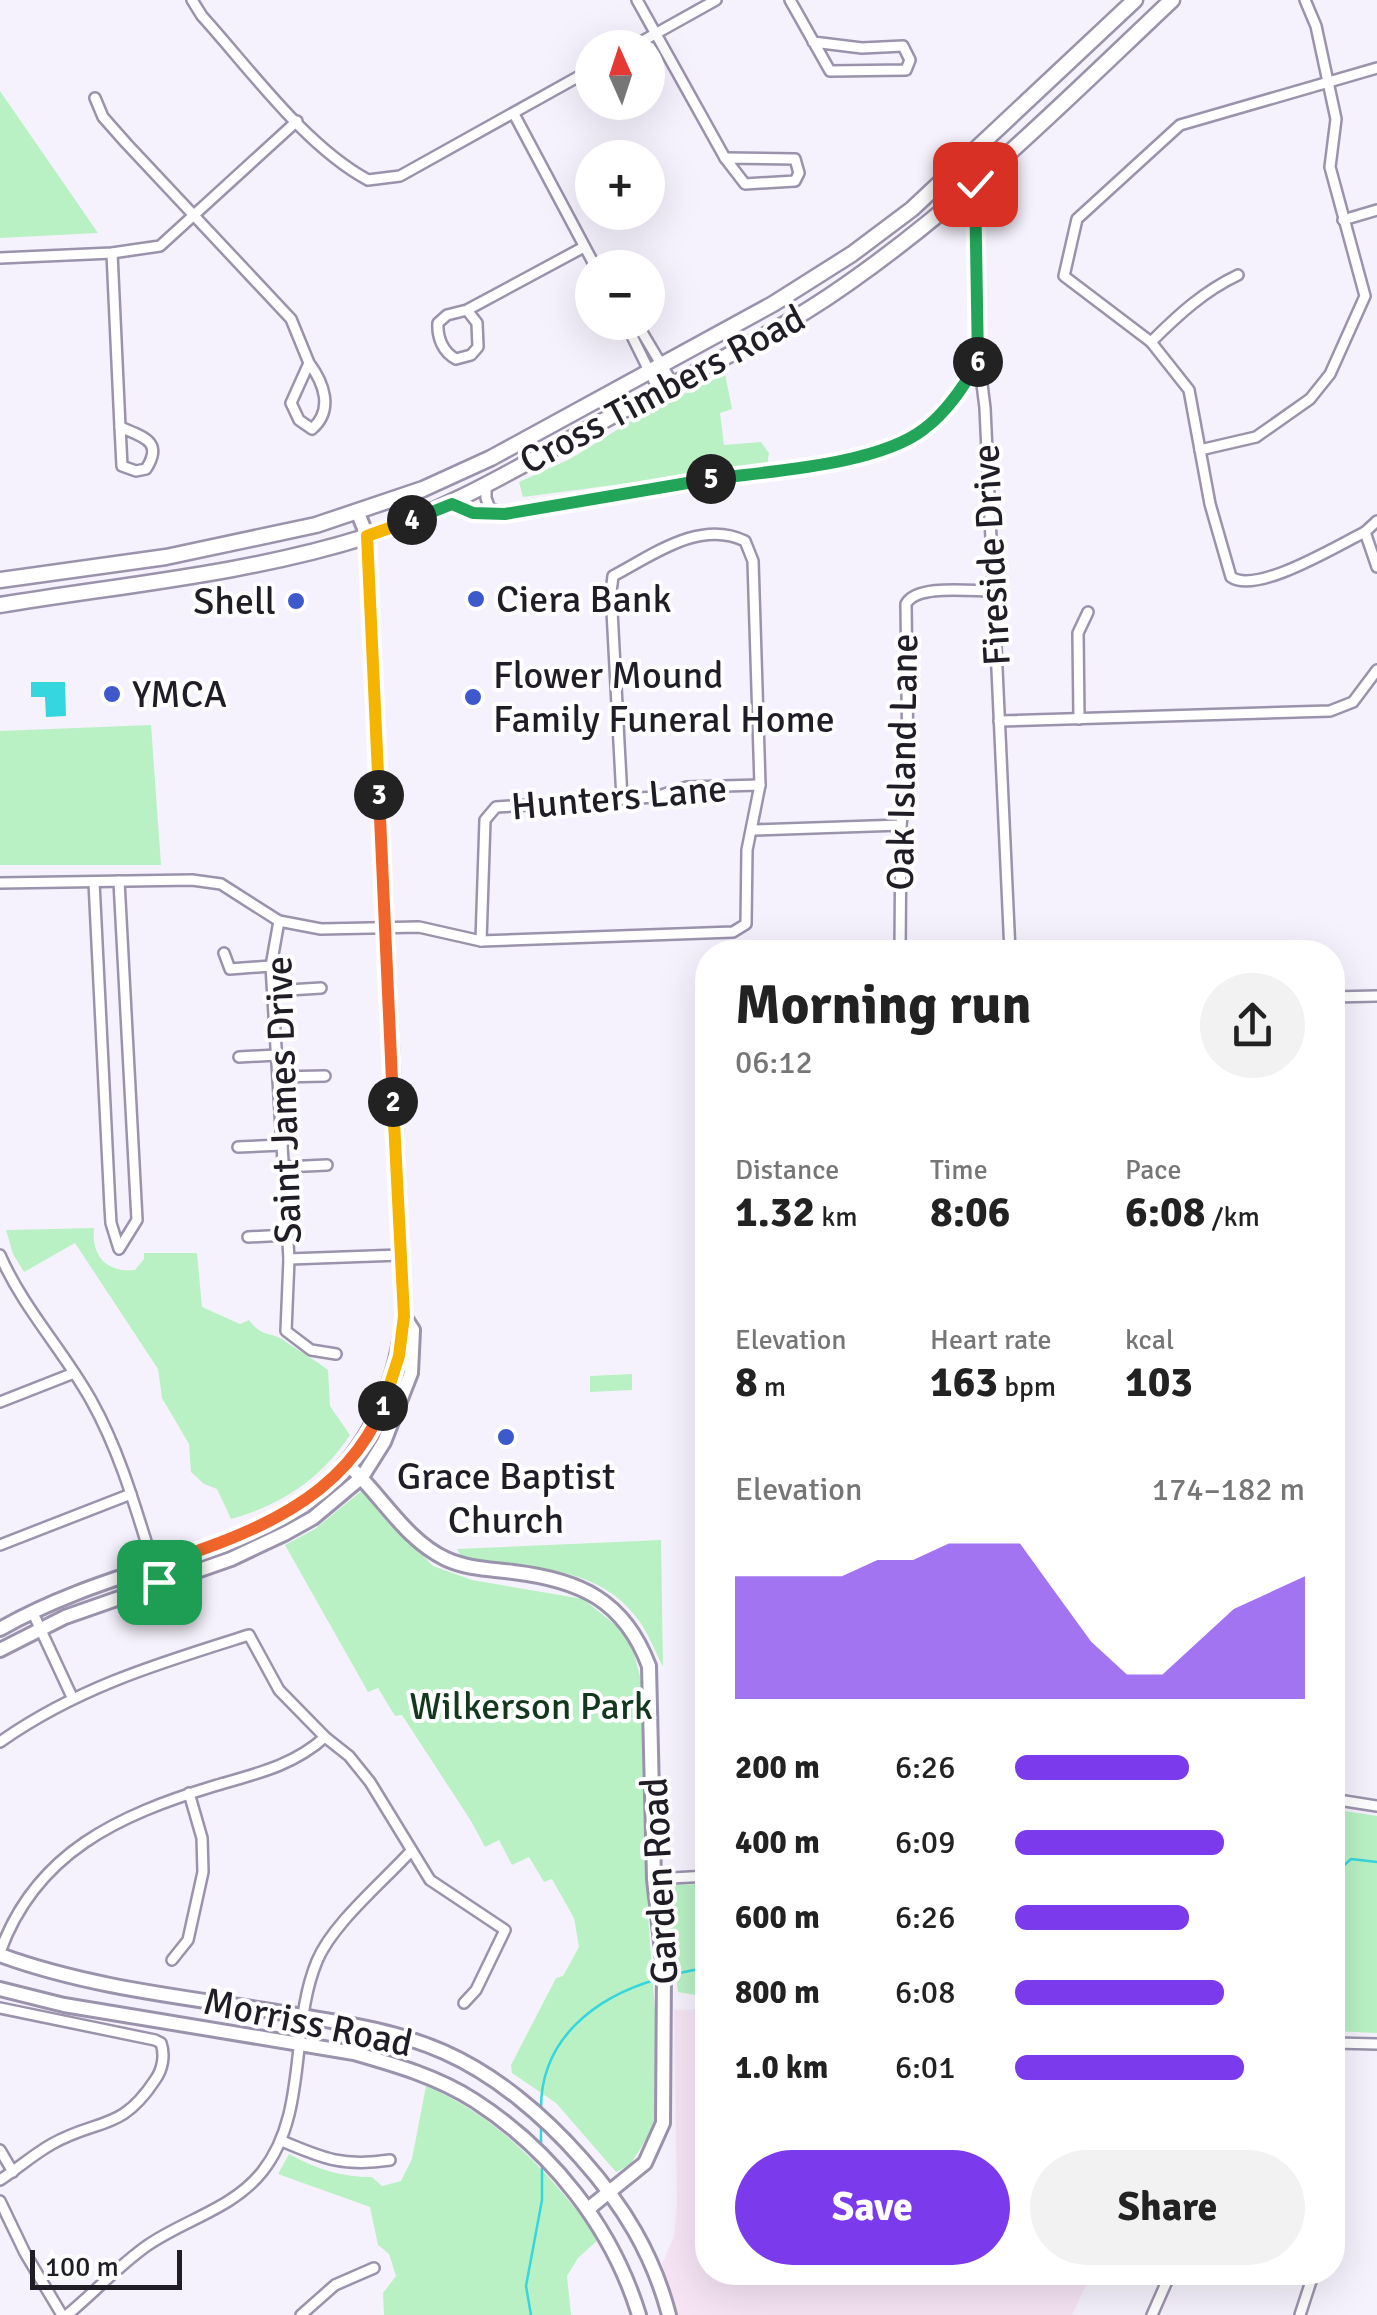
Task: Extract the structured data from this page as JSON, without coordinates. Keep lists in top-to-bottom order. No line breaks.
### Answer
{"streets":{"main road":["Cross Timbers Road"],"street":["Fireside Drive","Oak Island Lane","Hunters Lane","Saint James Drive","Garden Road","Morriss Road"]},"crossings":[["Cross Timbers Road","Fireside Drive"],["Fireside Drive","Oak Island Lane"],["Garden Road","Morriss Road"]],"parks":["Wilkerson Park"],"places":["Ciera Bank","Shell","YMCA","Flower Mound Family Funeral Home","Grace Baptist Church"],"scale_bar":"100 m","north":"top","page":{"map_buttons":["+","−"],"pins":["6","5","4","3","2","1"],"heading":["Morning run","06:12"],"stats":[["Distance","1.32 km"],["Time","8:06"],["Pace","6:08 /km"],["Elevation","8 m"],["Heart rate","163 bpm"],["kcal","103"]],"chart":["Elevation","174–182 m"],"list":[{"name":"200 m","note":"6:26"},{"name":"400 m","note":"6:09"},{"name":"600 m","note":"6:26"},{"name":"800 m","note":"6:08"},{"name":"1.0 km","note":"6:01"}],"buttons":["Save","Share"],"scale":"100 m"}}
